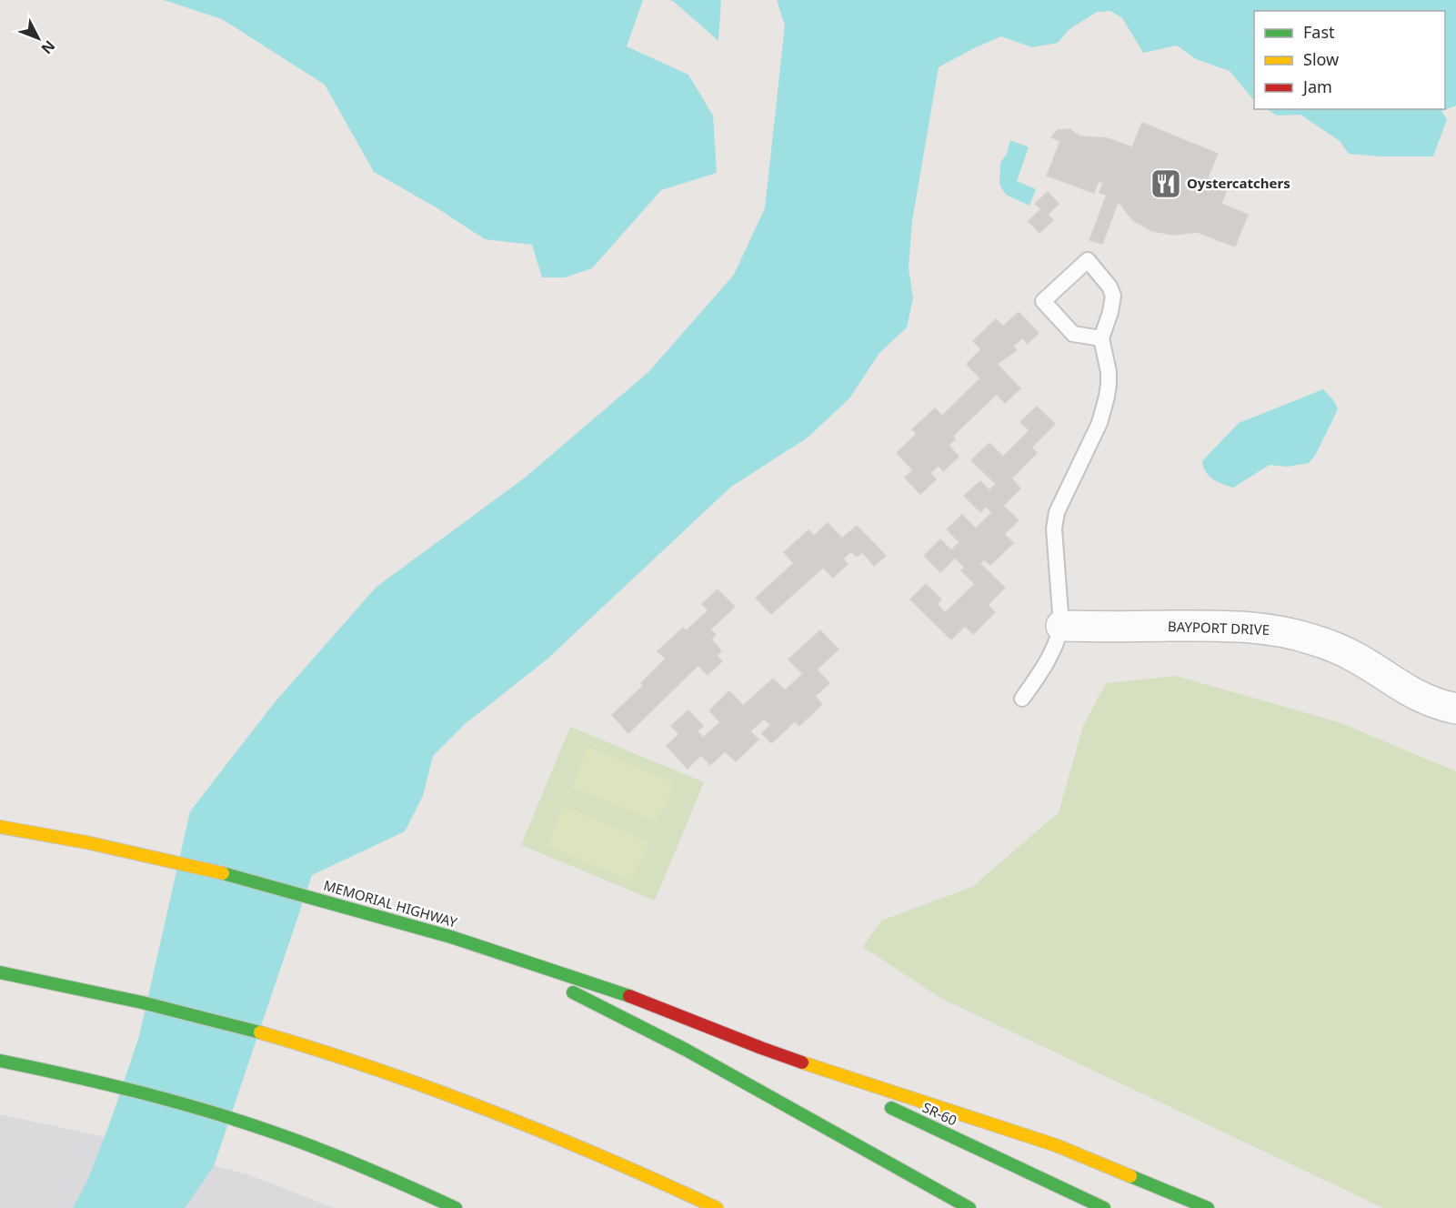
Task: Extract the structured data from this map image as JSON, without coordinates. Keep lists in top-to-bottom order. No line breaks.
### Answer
{"streets":{"highway":["MEMORIAL HIGHWAY","SR-60"],"street":["BAYPORT DRIVE"]},"crossings":[["MEMORIAL HIGHWAY","SR-60"]],"places":{"restaurant":["Oystercatchers"]},"legend":["Fast","Slow","Jam"],"north":"bottom right"}
